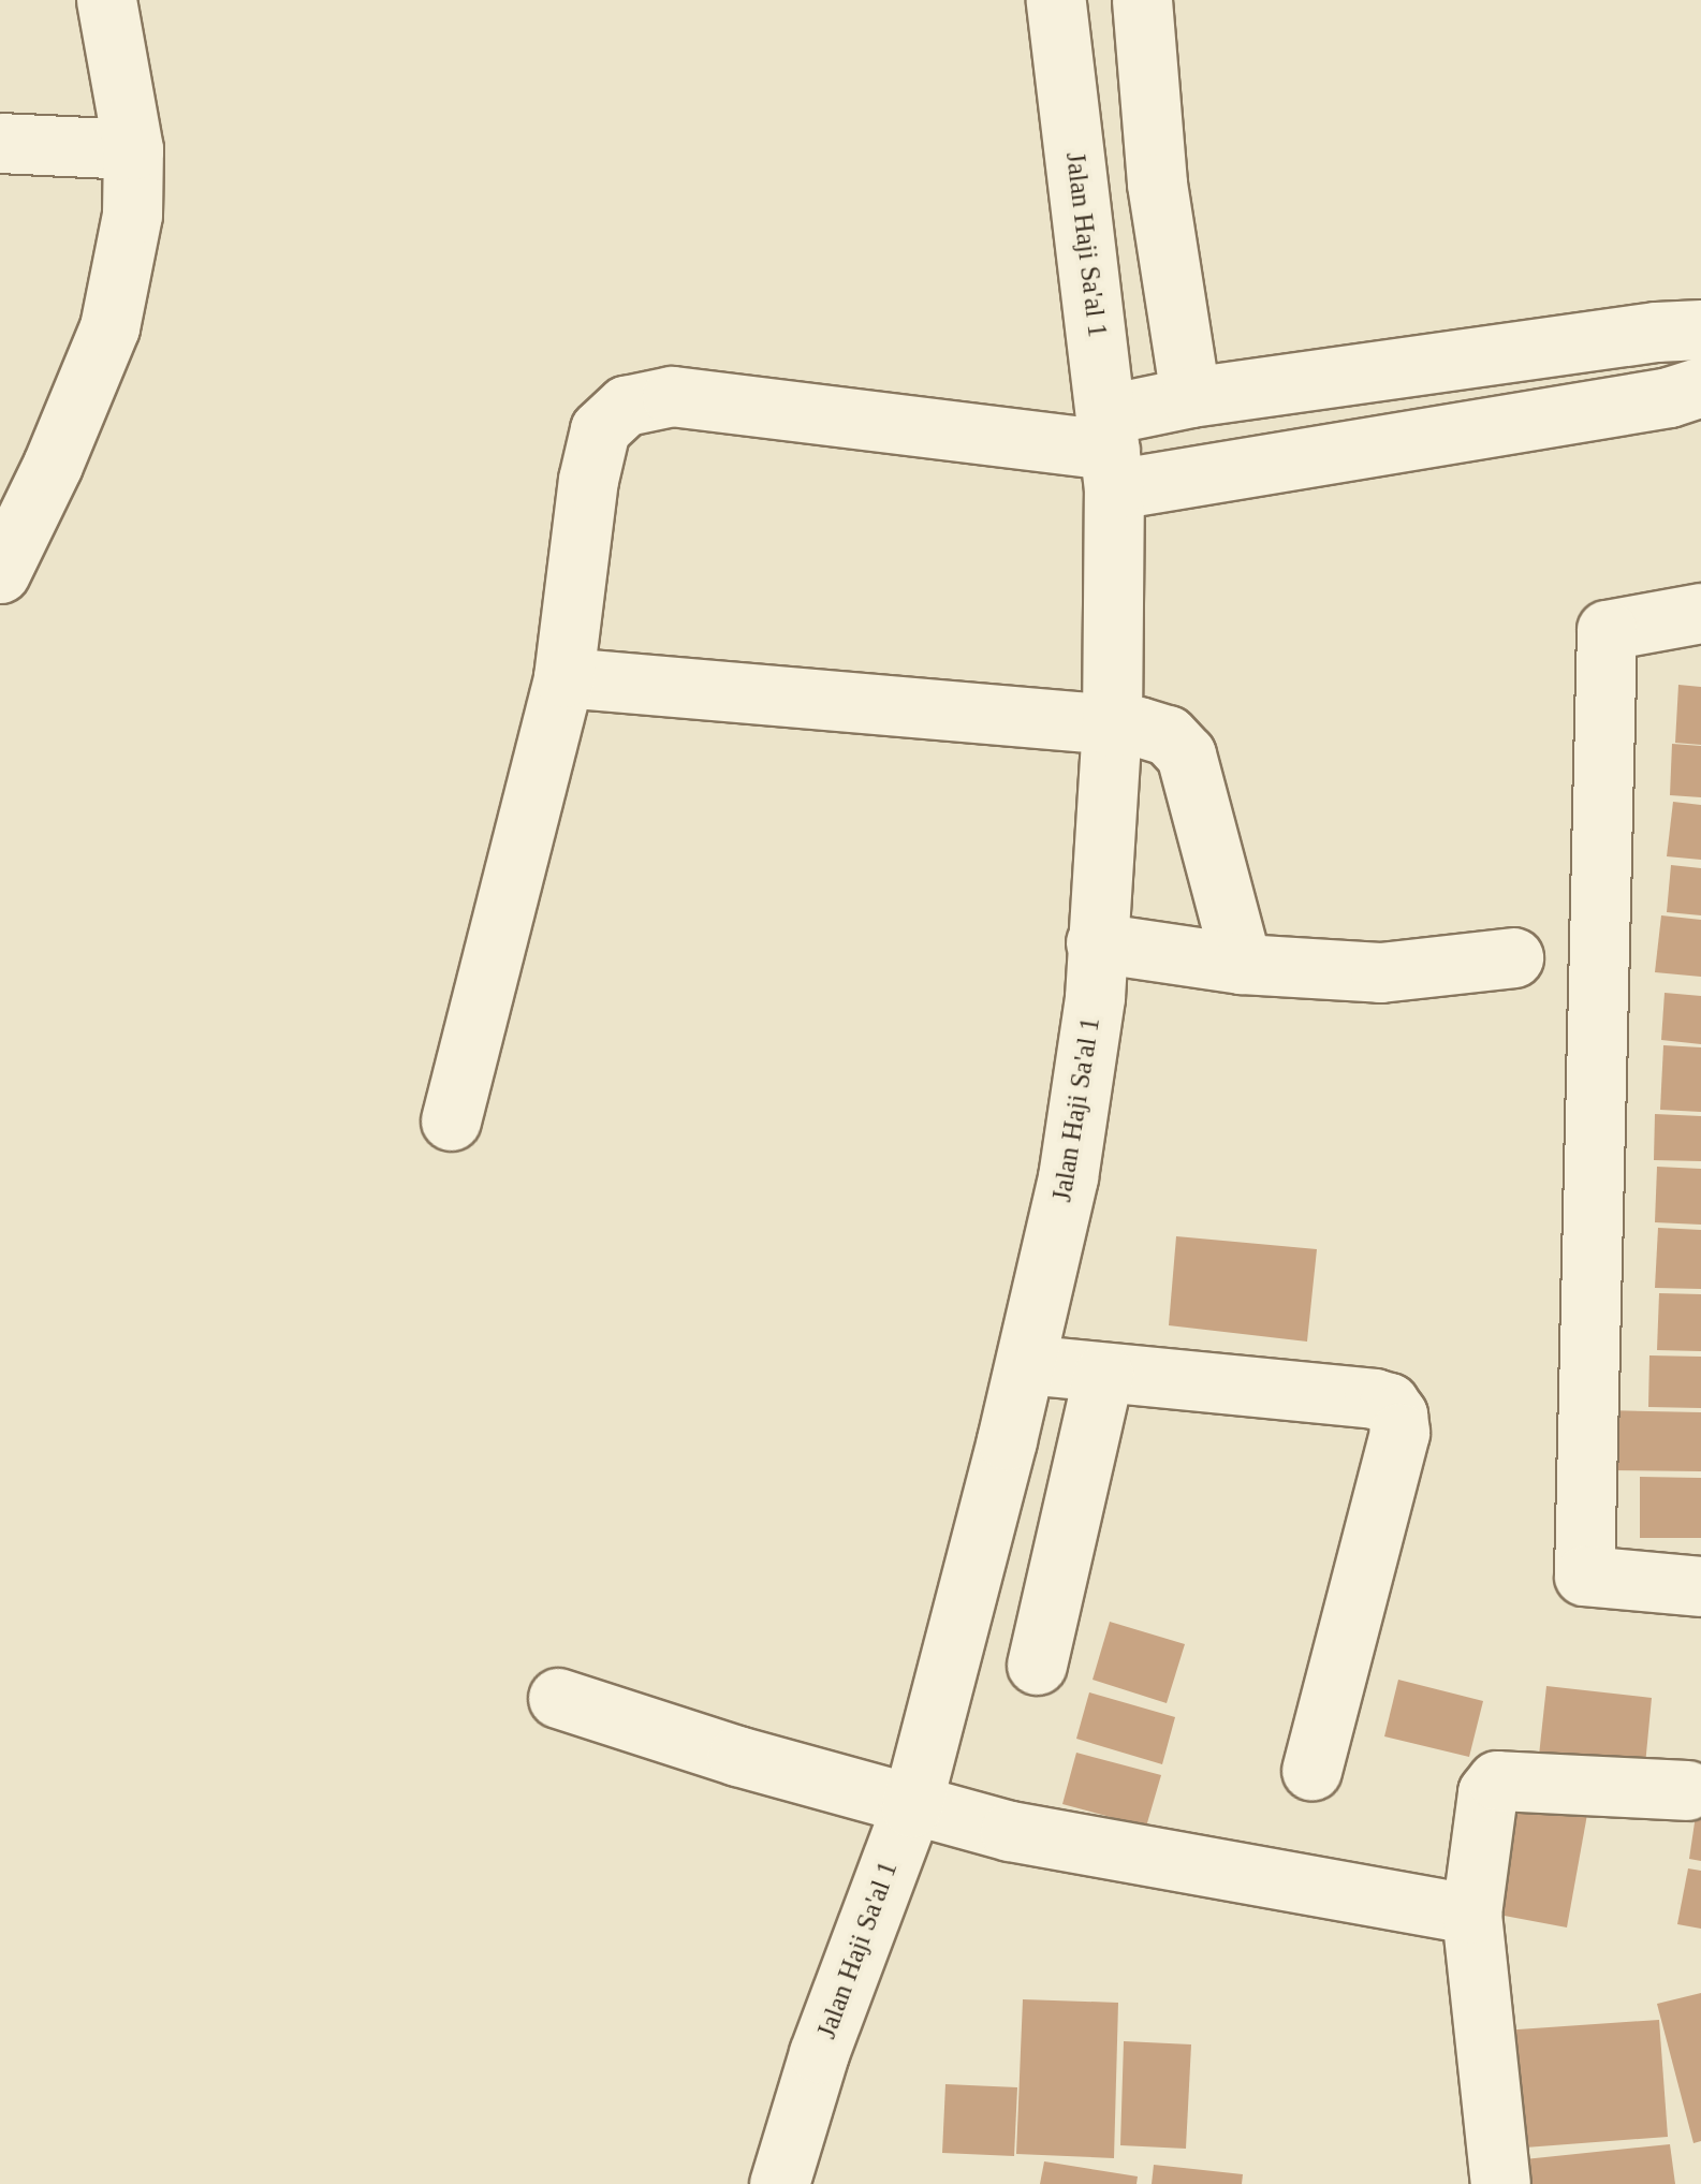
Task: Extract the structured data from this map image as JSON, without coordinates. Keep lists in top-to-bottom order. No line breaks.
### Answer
{"streets":{"street":["Jalan Haji Sa'al 1"]}}
